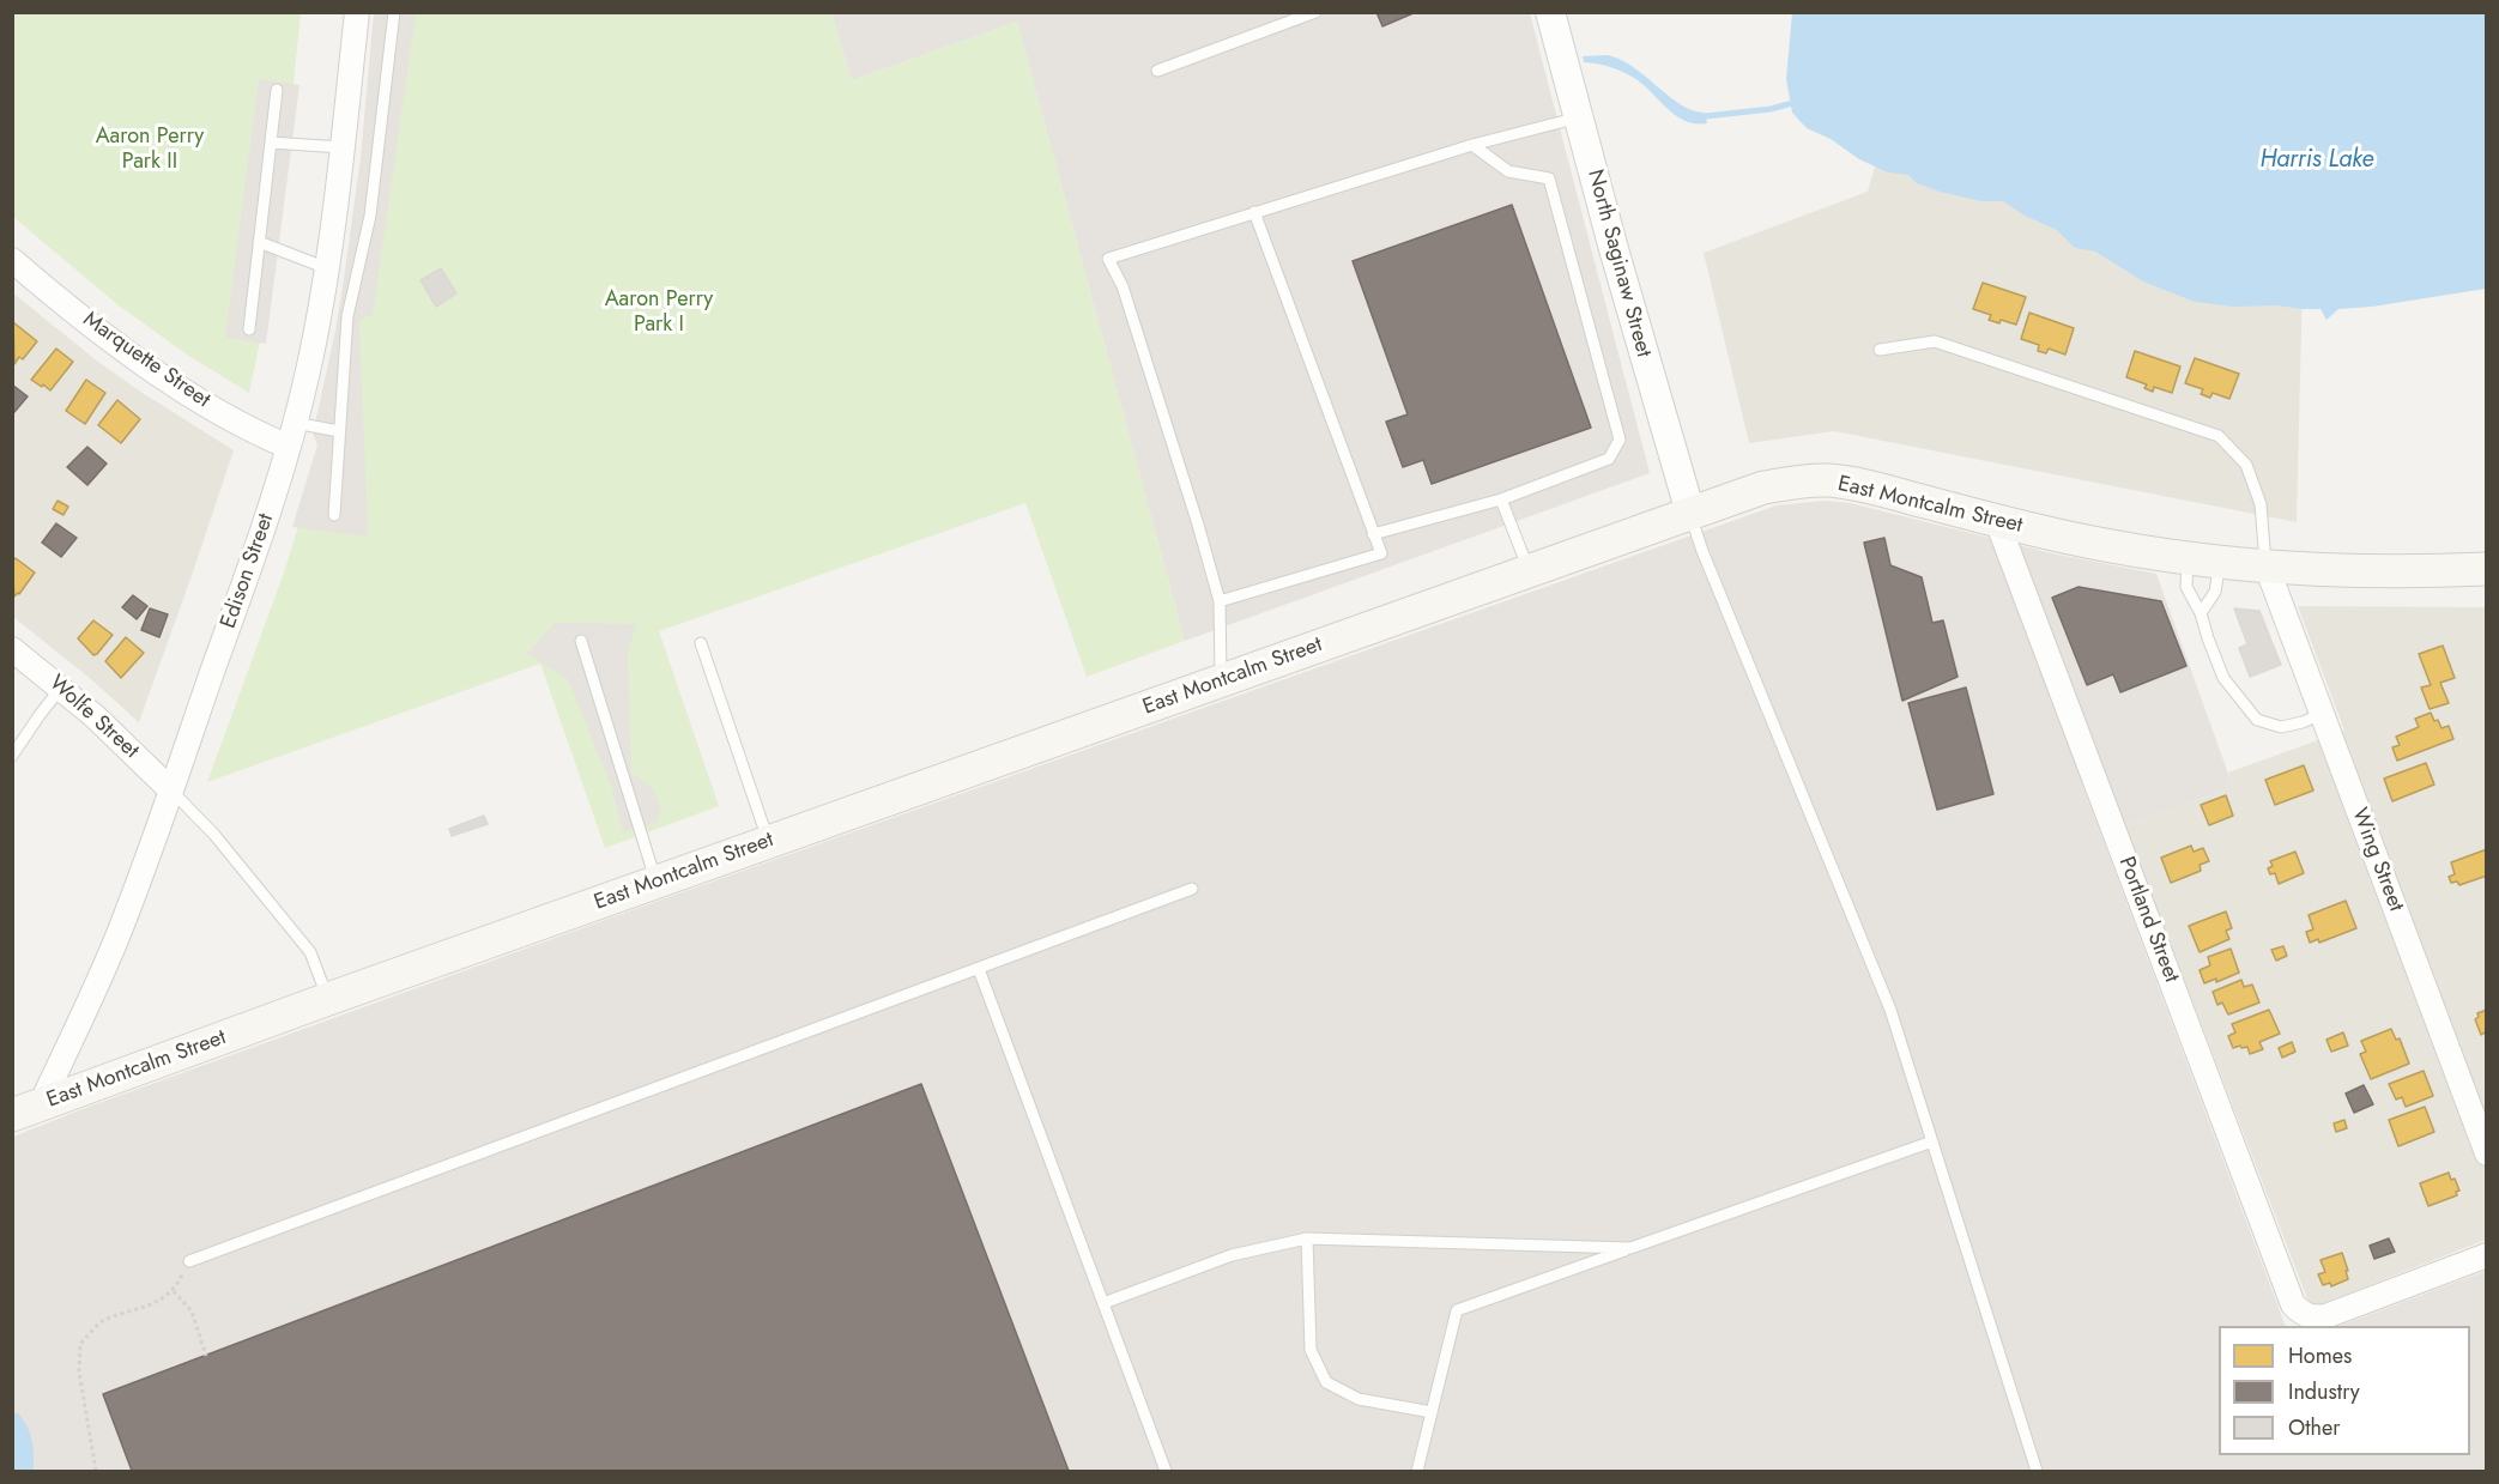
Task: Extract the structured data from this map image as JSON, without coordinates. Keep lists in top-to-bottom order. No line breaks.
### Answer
{"streets":{"main road":["East Montcalm Street"],"street":["North Saginaw Street","Marquette Street","Edison Street","Wolfe Street","Wing Street","Portland Street"]},"crossings":[["North Saginaw Street","East Montcalm Street"],["Marquette Street","Edison Street"],["East Montcalm Street","Edison Street"],["East Montcalm Street","Wing Street"],["East Montcalm Street","Portland Street"],["Edison Street","Wolfe Street"]],"water":["Harris Lake"],"parks":["Aaron Perry Park II","Aaron Perry Park I"],"legend":["Homes","Industry","Other"]}
